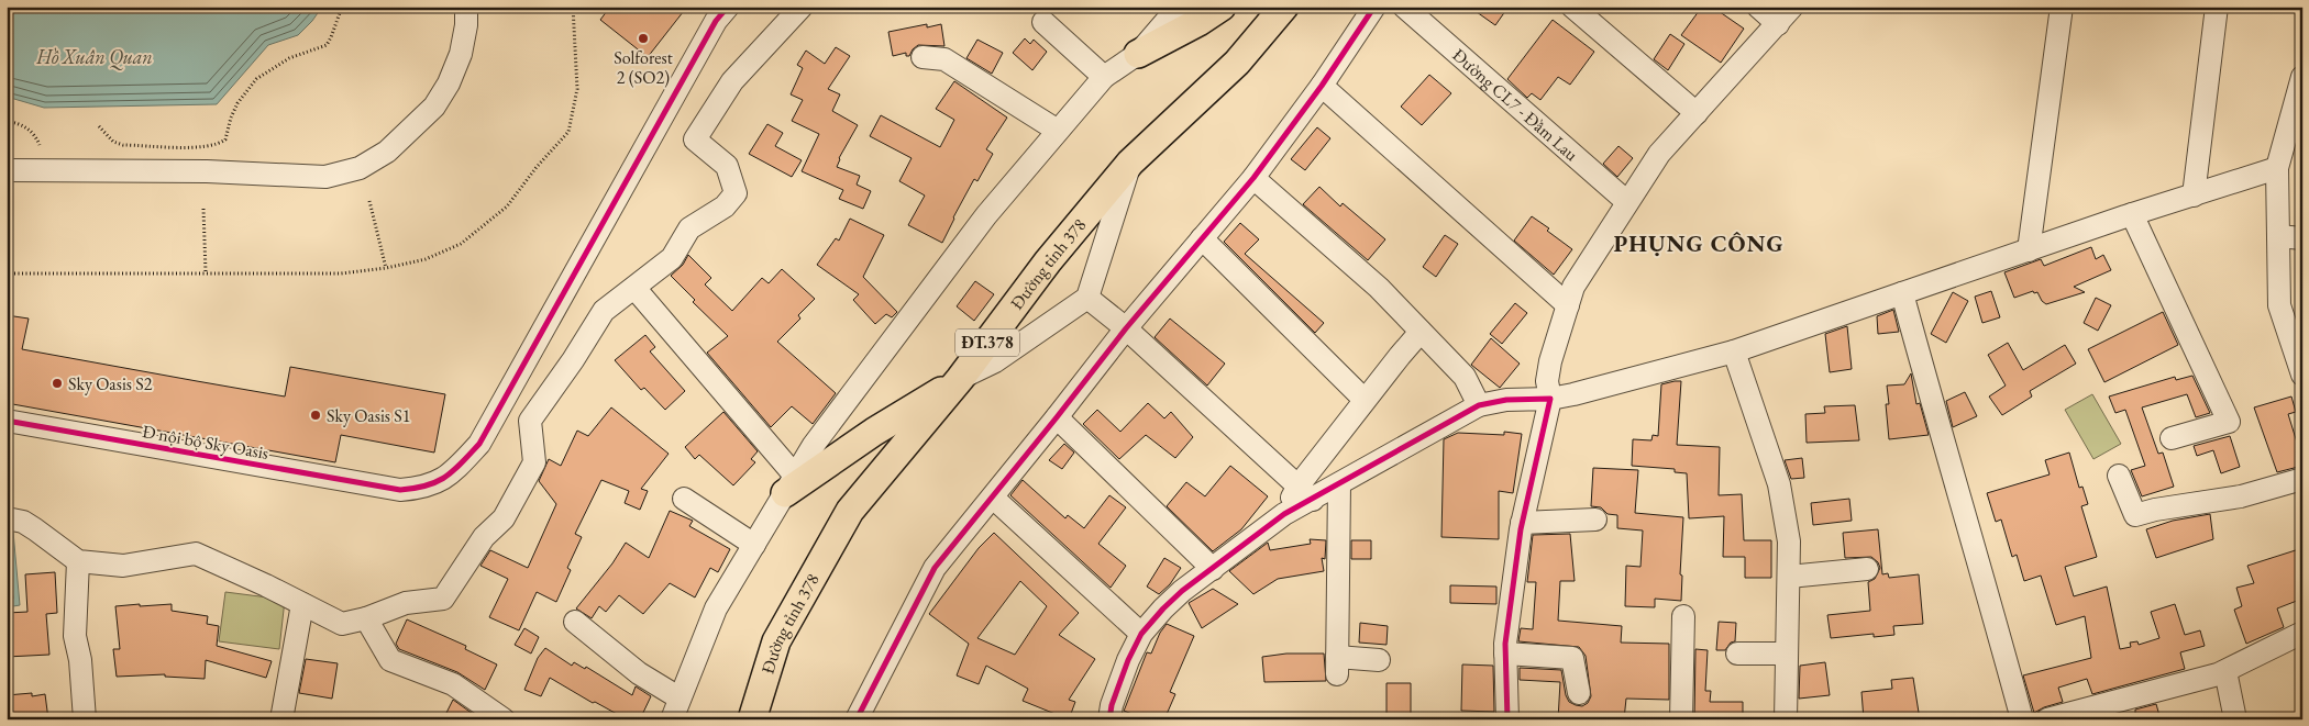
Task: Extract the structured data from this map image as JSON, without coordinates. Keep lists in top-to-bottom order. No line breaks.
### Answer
{"streets":{"main road":["Đường tỉnh 378","ĐT.378"],"street":["Đường CL7 - Đầm Lau","Đ nội bộ Sky Oasis"]},"districts":["PHỤNG CÔNG"],"water":["Hồ Xuân Quan"],"places":["Solforest 2 (SO2)","Sky Oasis S2","Sky Oasis S1"]}
